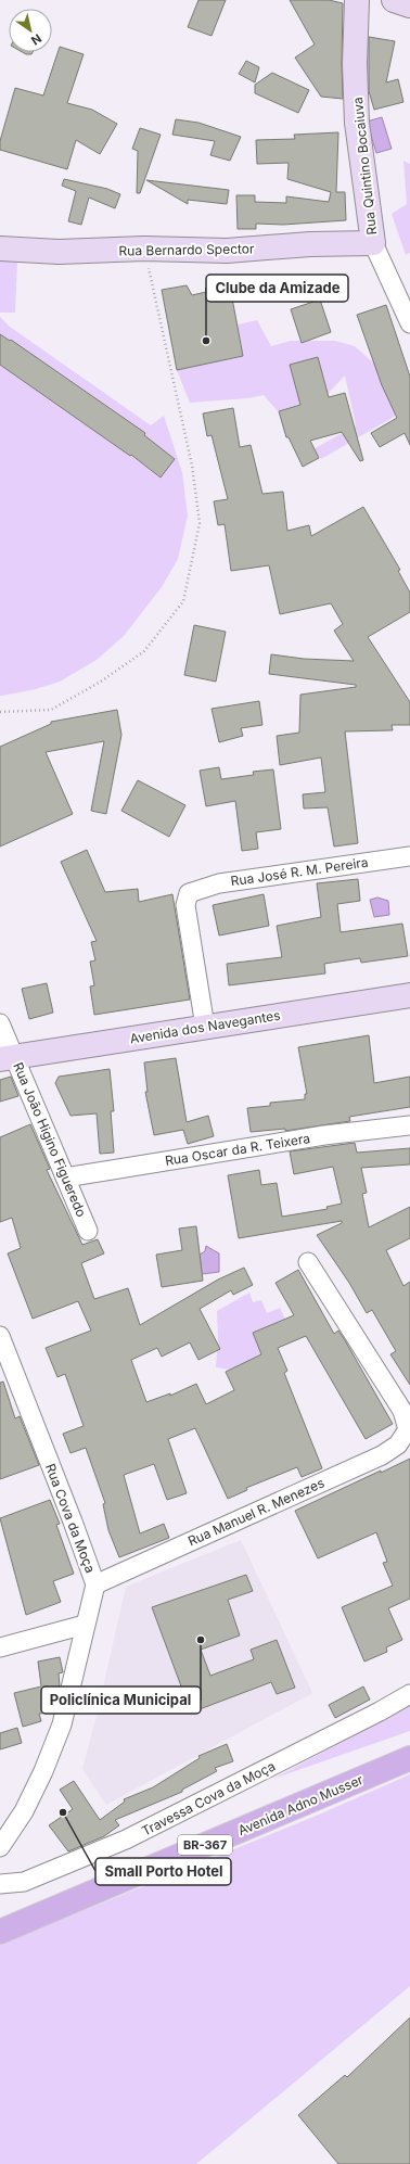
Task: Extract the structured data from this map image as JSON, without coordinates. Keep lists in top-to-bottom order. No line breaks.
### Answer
{"streets":{"main road":["Avenida Adno Musser","BR-367"],"street":["Rua Quintino Bocaiuva","Rua Bernardo Spector","Rua José R. M. Pereira","Avenida dos Navegantes","Rua João Higino Figueredo","Rua Oscar da R. Teixera","Rua Manuel R. Menezes","Rua Cova da Moça","Travessa Cova da Moça"]},"crossings":[["Rua Quintino Bocaiuva","Rua Bernardo Spector"],["Rua José R. M. Pereira","Avenida dos Navegantes"],["Avenida dos Navegantes","Rua João Higino Figueredo"],["Rua João Higino Figueredo","Rua Oscar da R. Teixera"],["Rua Manuel R. Menezes","Rua Cova da Moça"]],"places":["Clube da Amizade","Policlínica Municipal","Small Porto Hotel"],"north":"bottom right"}
